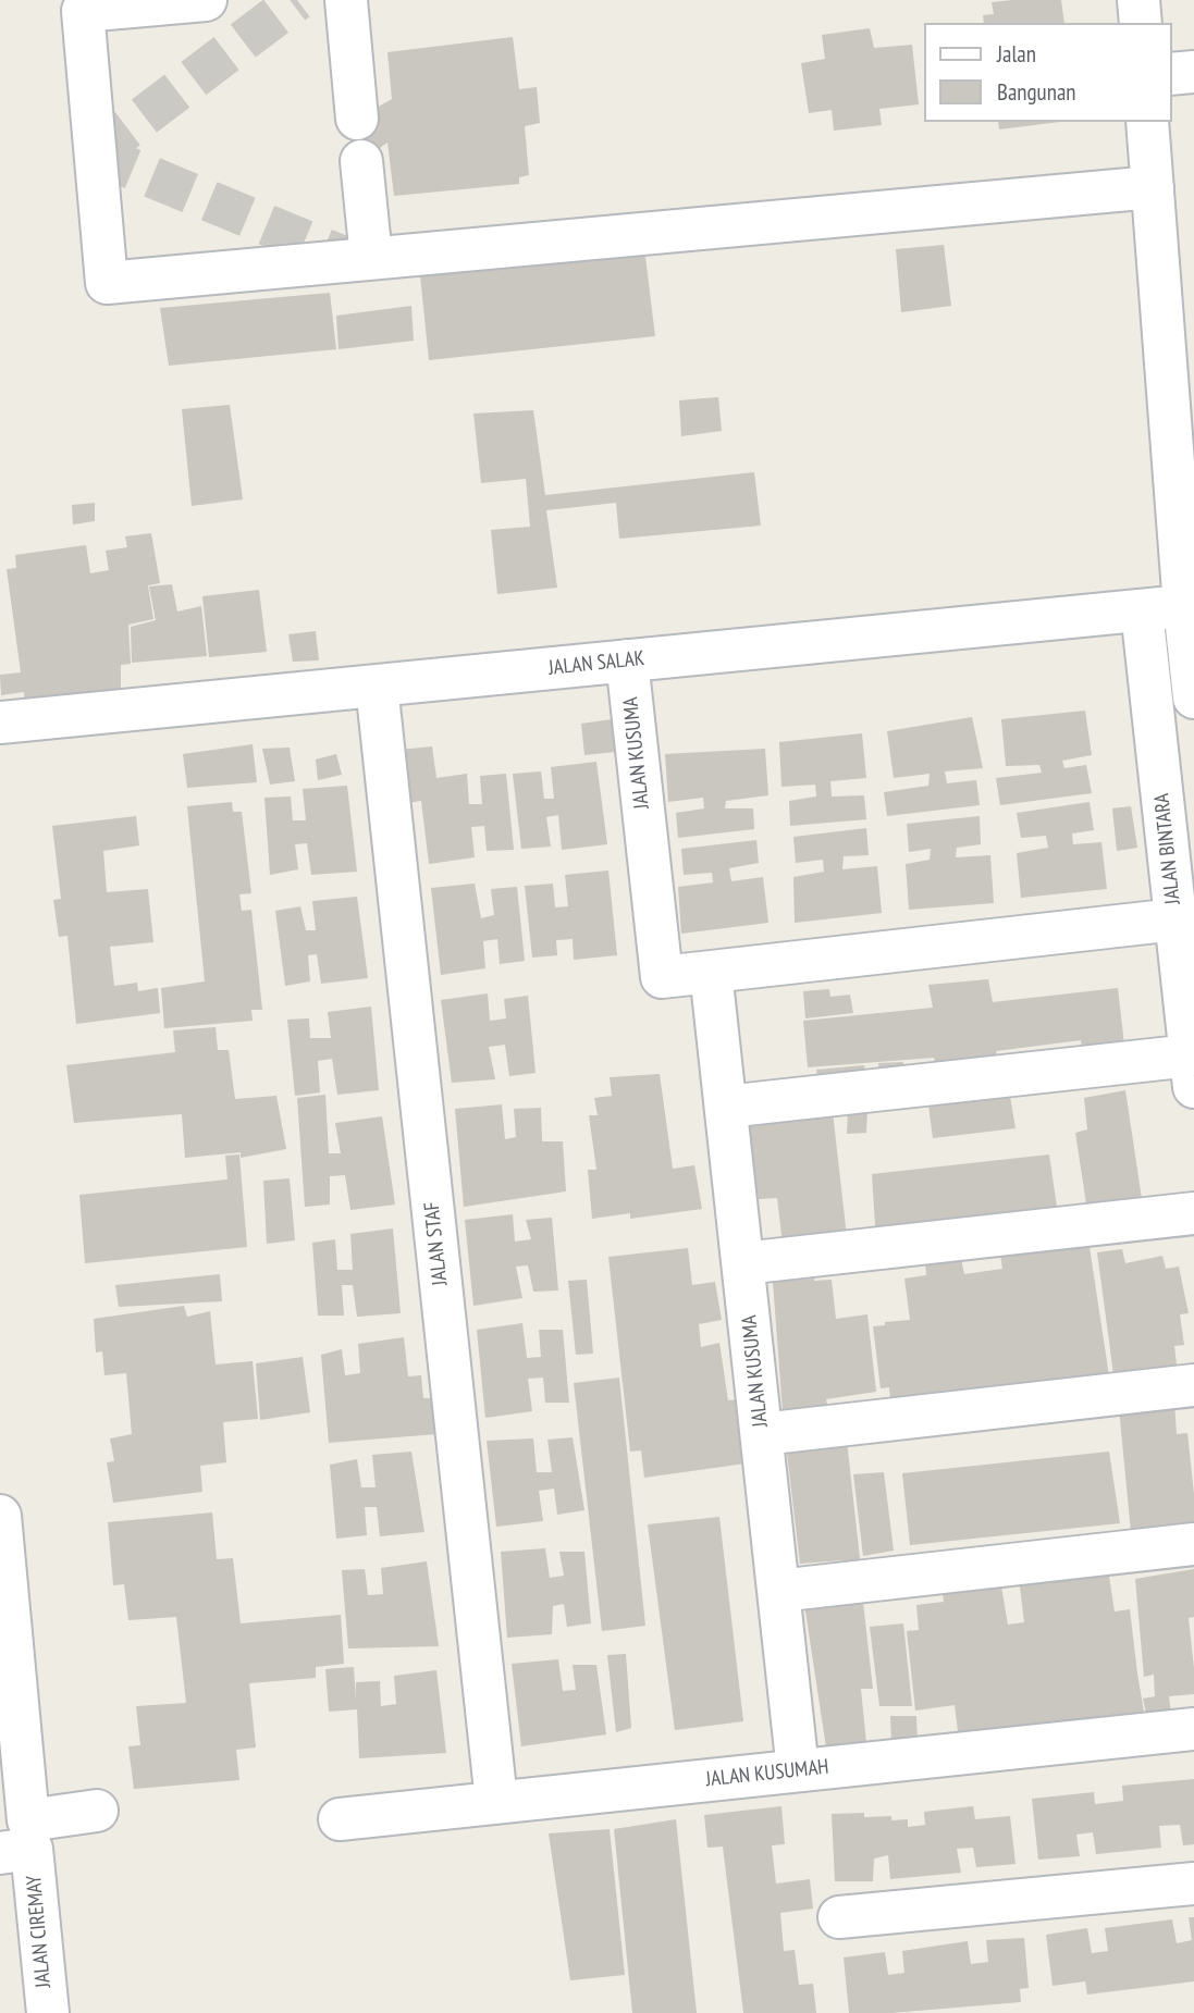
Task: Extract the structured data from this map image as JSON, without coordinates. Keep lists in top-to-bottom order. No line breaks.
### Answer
{"streets":{"street":["JALAN SALAK","JALAN KUSUMA","JALAN BINTARA","JALAN STAF","JALAN KUSUMAH","JALAN CIREMAY"]},"crossings":[["JALAN SALAK","JALAN KUSUMA"],["JALAN SALAK","JALAN BINTARA"],["JALAN SALAK","JALAN STAF"],["JALAN KUSUMA","JALAN BINTARA"],["JALAN KUSUMA","JALAN KUSUMAH"],["JALAN STAF","JALAN KUSUMAH"]],"legend":["Jalan","Bangunan"]}
